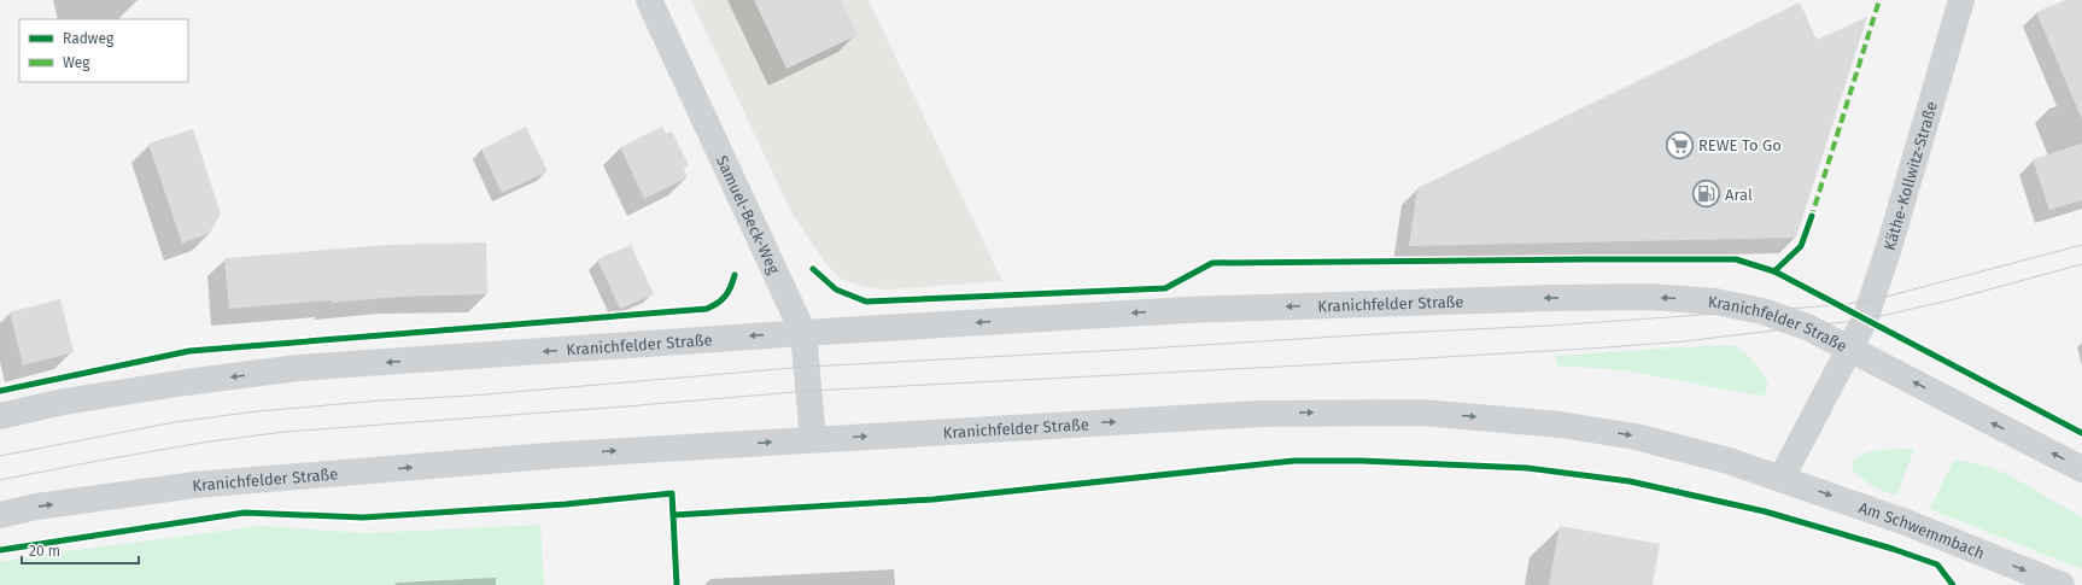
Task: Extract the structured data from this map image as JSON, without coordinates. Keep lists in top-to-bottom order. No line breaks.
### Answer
{"streets":{"main road":["Samuel-Beck-Weg","Kranichfelder Straße","Am Schwemmbach"],"street":["Käthe-Kollwitz-Straße"]},"crossings":[["Käthe-Kollwitz-Straße","Kranichfelder Straße"],["Samuel-Beck-Weg","Kranichfelder Straße"],["Kranichfelder Straße","Am Schwemmbach"]],"places":{"supermarket":["REWE To Go"],"fuel station":["Aral"]},"legend":["Radweg","Weg"],"scale_bar":"20 m"}
